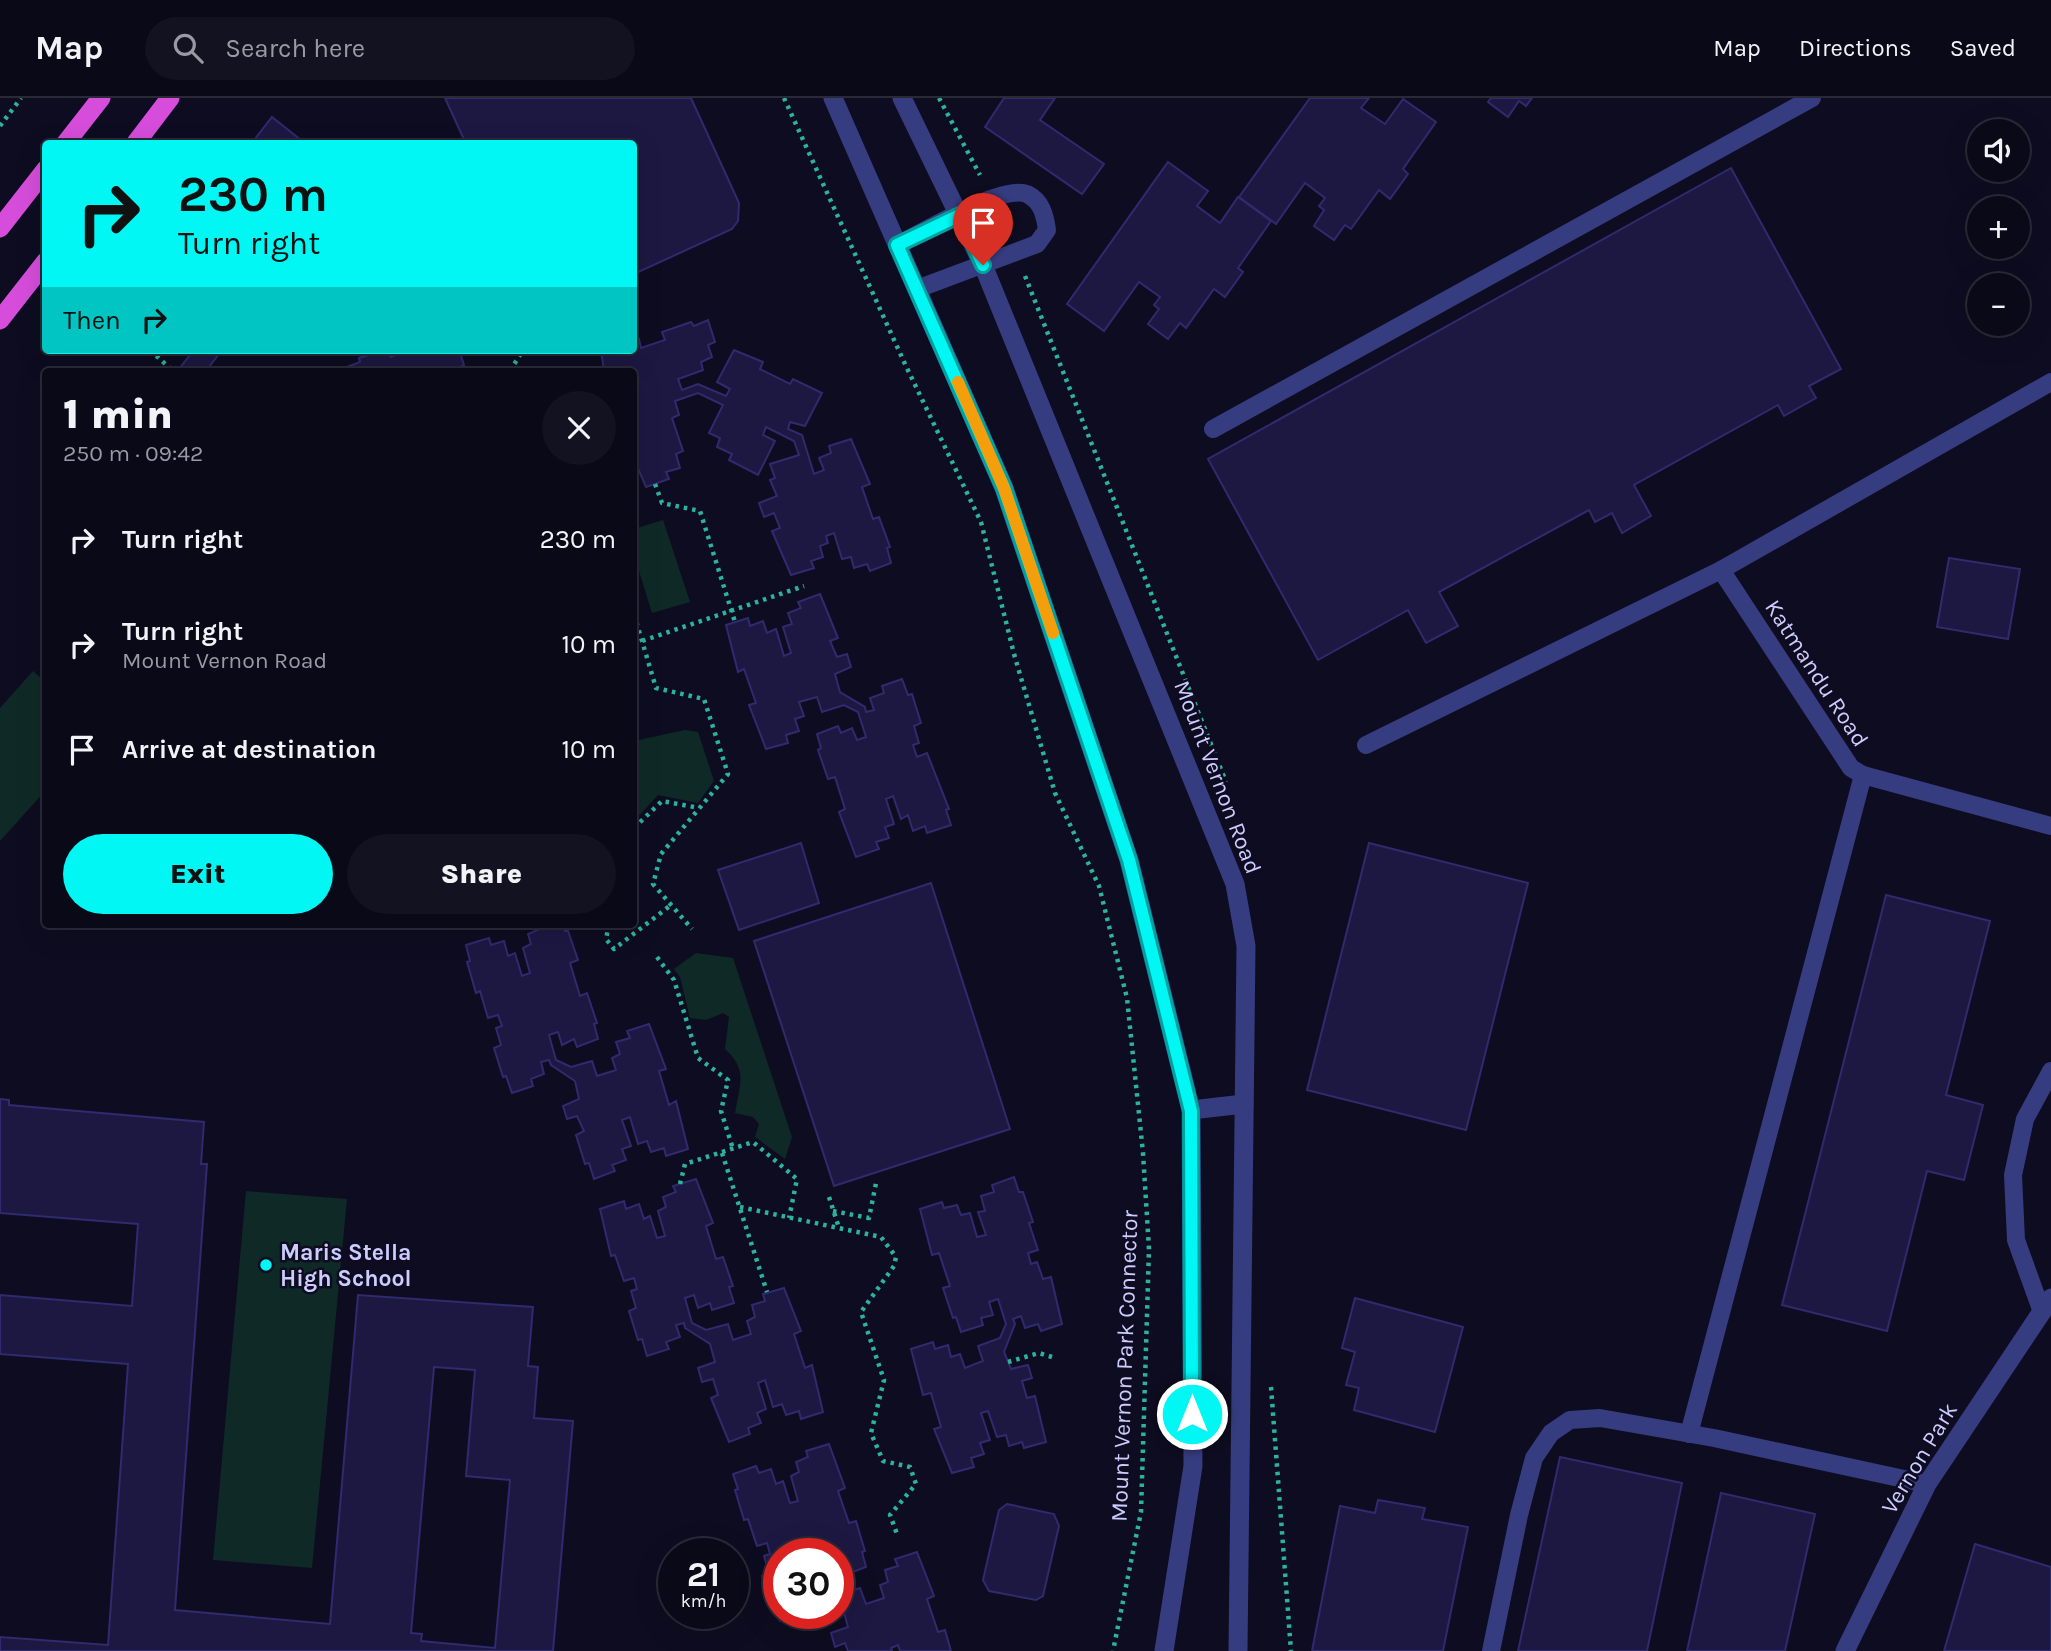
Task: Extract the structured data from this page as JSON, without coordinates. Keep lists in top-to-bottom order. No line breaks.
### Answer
{"streets":{"street":["Mount Vernon Road","Vernon Park"],"lane":["Katmandu Road"],"path":["Mount Vernon Park Connector"]},"places":["Maris Stella High School"],"page":{"header":"Map","search":"Search here","nav":["Map","Directions","Saved"],"map_buttons":["+","−"],"turn":["230 m","Turn right"],"then":"Then","heading":["1 min","250 m · 09:42"],"list":[{"name":"Turn right","value":"230 m"},{"name":"Turn right","note":"Mount Vernon Road","value":"10 m"},{"name":"Arrive at destination","value":"10 m"}],"buttons":["Exit","Share"],"speed":"21 km/h","limit":"30"}}
